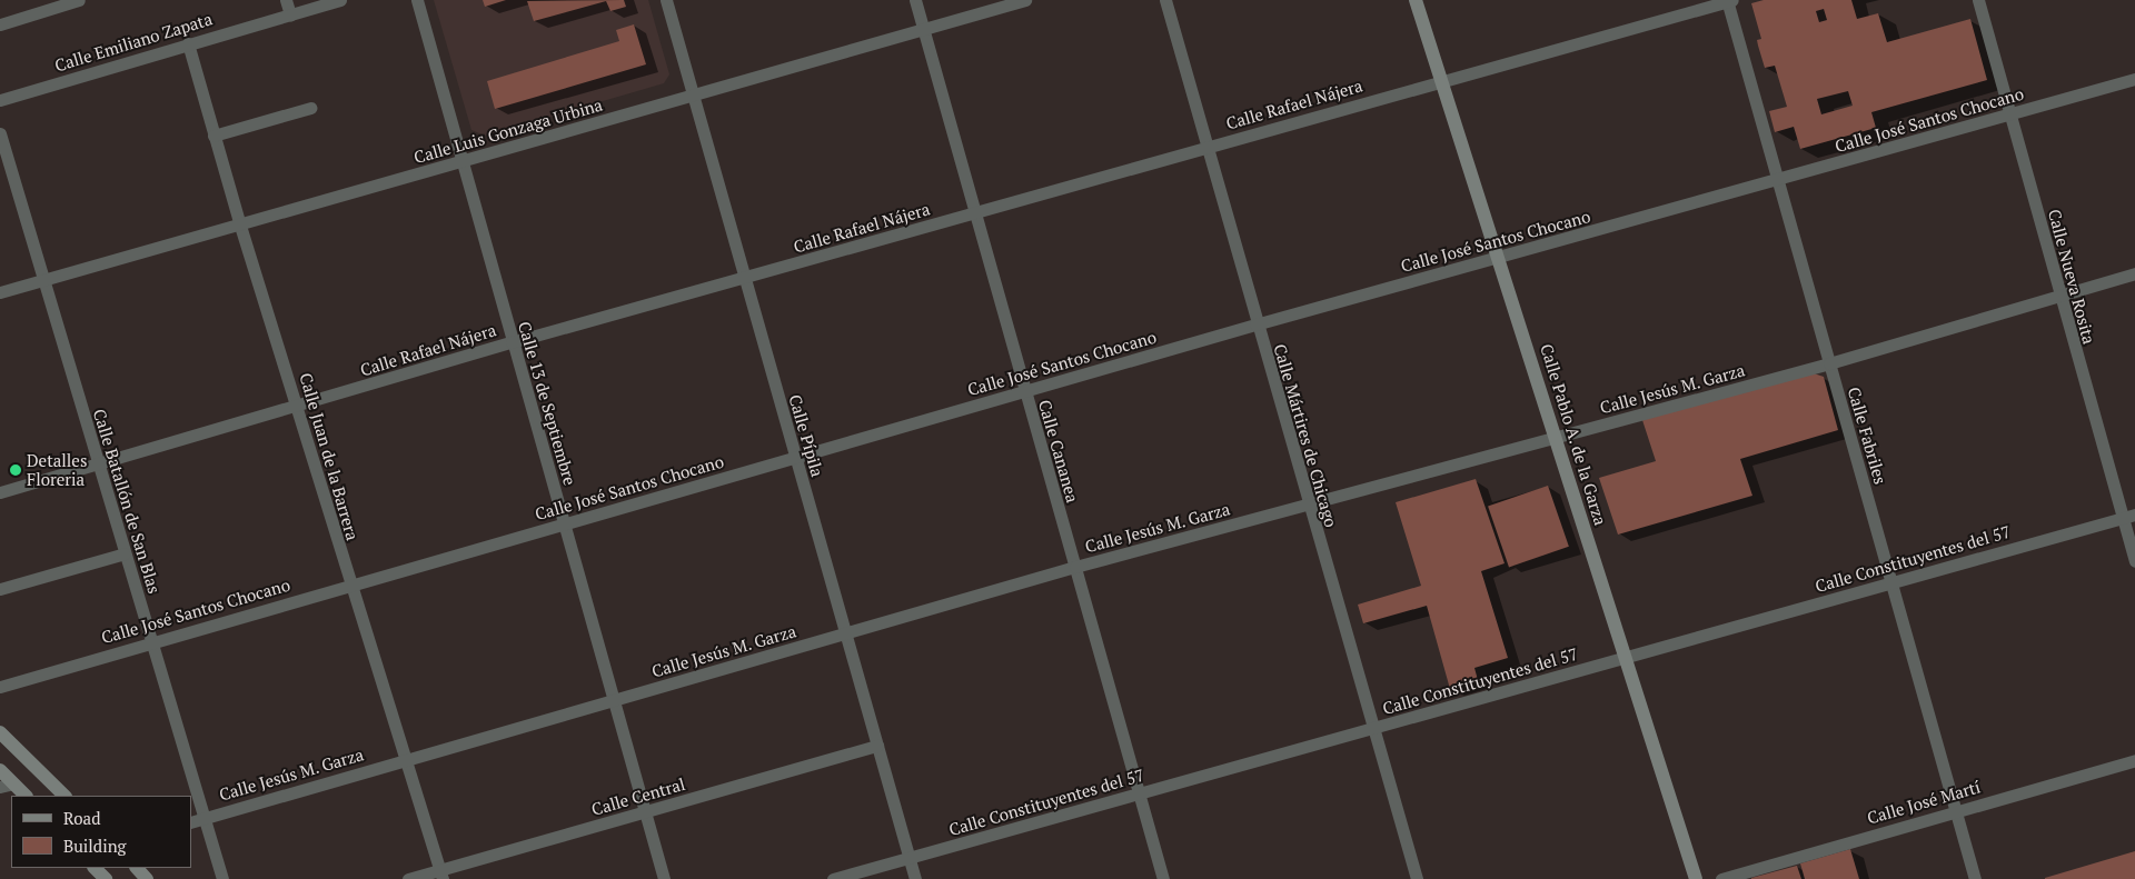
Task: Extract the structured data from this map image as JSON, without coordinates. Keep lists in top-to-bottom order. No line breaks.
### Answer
{"streets":{"street":["Calle Emiliano Zapata","Calle Rafael Nájera","Calle José Santos Chocano","Calle Luis Gonzaga Urbina","Calle Nueva Rosita","Calle Jesús M. Garza","Calle 13 de Septiembre","Calle Pablo A. de la Garza","Calle Pípila","Calle Mártires de Chicago","Calle Fabriles","Calle Cananea","Calle Juan de la Barrera","Calle Batallón de San Blas","Calle Constituyentes del 57","Calle Central","Calle José Martí"]},"crossings":[["Calle Emiliano Zapata","Calle Juan de la Barrera"],["Calle Rafael Nájera","Calle 13 de Septiembre"],["Calle Rafael Nájera","Calle Pablo A. de la Garza"],["Calle Rafael Nájera","Calle Pípila"],["Calle Rafael Nájera","Calle Mártires de Chicago"],["Calle Rafael Nájera","Calle Fabriles"],["Calle Rafael Nájera","Calle Cananea"],["Calle Rafael Nájera","Calle Juan de la Barrera"],["Calle Rafael Nájera","Calle Batallón de San Blas"],["Calle José Santos Chocano","Calle Nueva Rosita"],["Calle José Santos Chocano","Calle 13 de Septiembre"],["Calle José Santos Chocano","Calle Pablo A. de la Garza"],["Calle José Santos Chocano","Calle Pípila"],["Calle José Santos Chocano","Calle Mártires de Chicago"],["Calle José Santos Chocano","Calle Fabriles"],["Calle José Santos Chocano","Calle Cananea"],["Calle José Santos Chocano","Calle Juan de la Barrera"],["Calle José Santos Chocano","Calle Batallón de San Blas"],["Calle Luis Gonzaga Urbina","Calle 13 de Septiembre"],["Calle Luis Gonzaga Urbina","Calle Pípila"],["Calle Luis Gonzaga Urbina","Calle Cananea"],["Calle Luis Gonzaga Urbina","Calle Juan de la Barrera"],["Calle Luis Gonzaga Urbina","Calle Batallón de San Blas"],["Calle Nueva Rosita","Calle Jesús M. Garza"],["Calle Nueva Rosita","Calle Constituyentes del 57"],["Calle Jesús M. Garza","Calle 13 de Septiembre"],["Calle Jesús M. Garza","Calle Pablo A. de la Garza"],["Calle Jesús M. Garza","Calle Pípila"],["Calle Jesús M. Garza","Calle Mártires de Chicago"],["Calle Jesús M. Garza","Calle Fabriles"],["Calle Jesús M. Garza","Calle Cananea"],["Calle Jesús M. Garza","Calle Juan de la Barrera"],["Calle Jesús M. Garza","Calle Batallón de San Blas"],["Calle 13 de Septiembre","Calle Central"],["Calle Pablo A. de la Garza","Calle Constituyentes del 57"],["Calle Pípila","Calle Constituyentes del 57"],["Calle Pípila","Calle Central"],["Calle Mártires de Chicago","Calle Constituyentes del 57"],["Calle Fabriles","Calle Constituyentes del 57"],["Calle Fabriles","Calle José Martí"],["Calle Cananea","Calle Constituyentes del 57"],["Calle Juan de la Barrera","Calle Central"]],"places":["Detalles Floreria"],"legend":["Road","Building"]}
